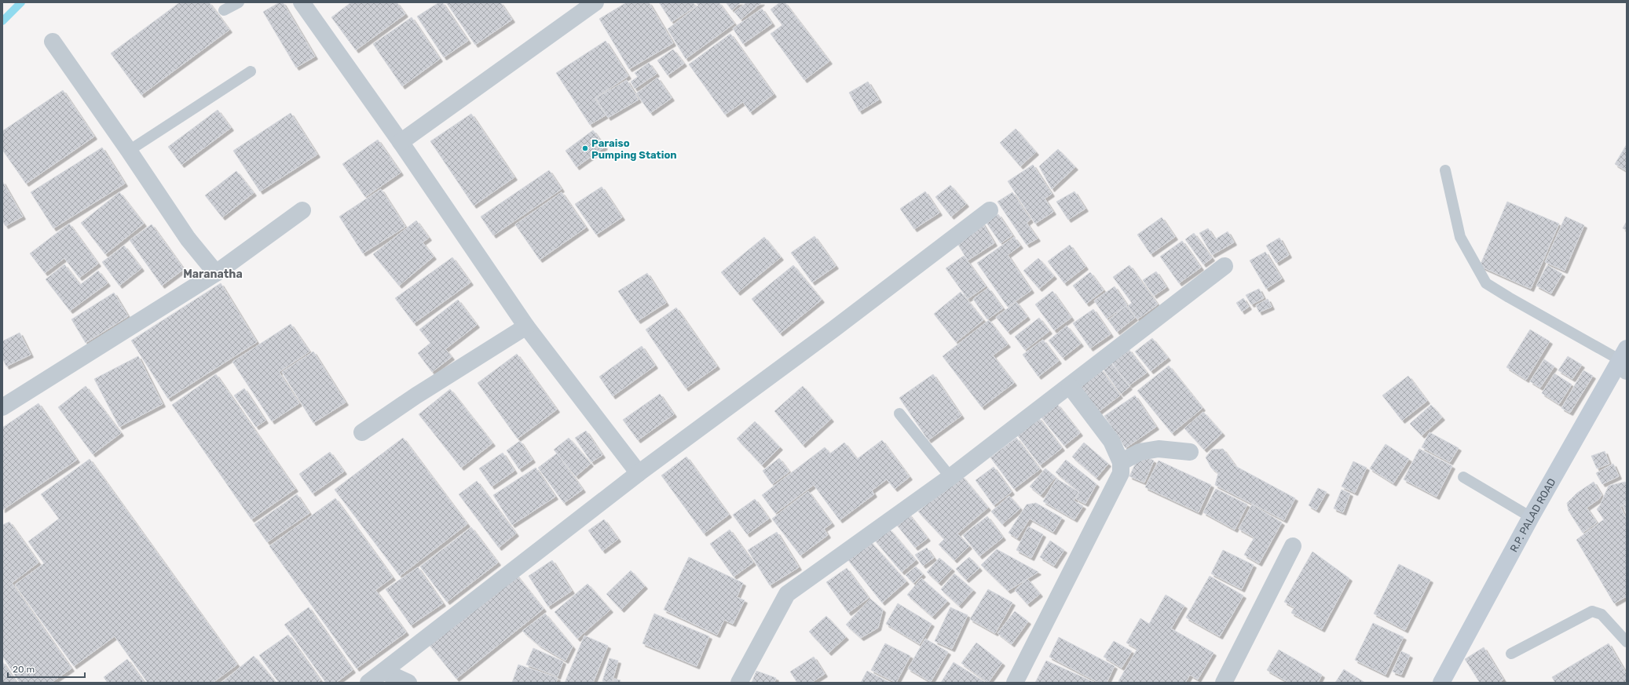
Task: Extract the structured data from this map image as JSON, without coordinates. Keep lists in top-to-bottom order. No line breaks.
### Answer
{"streets":{"street":["R.P. PALAD ROAD"]},"districts":["Maranatha"],"places":["Paraiso Pumping Station"],"scale_bar":"20 m"}
